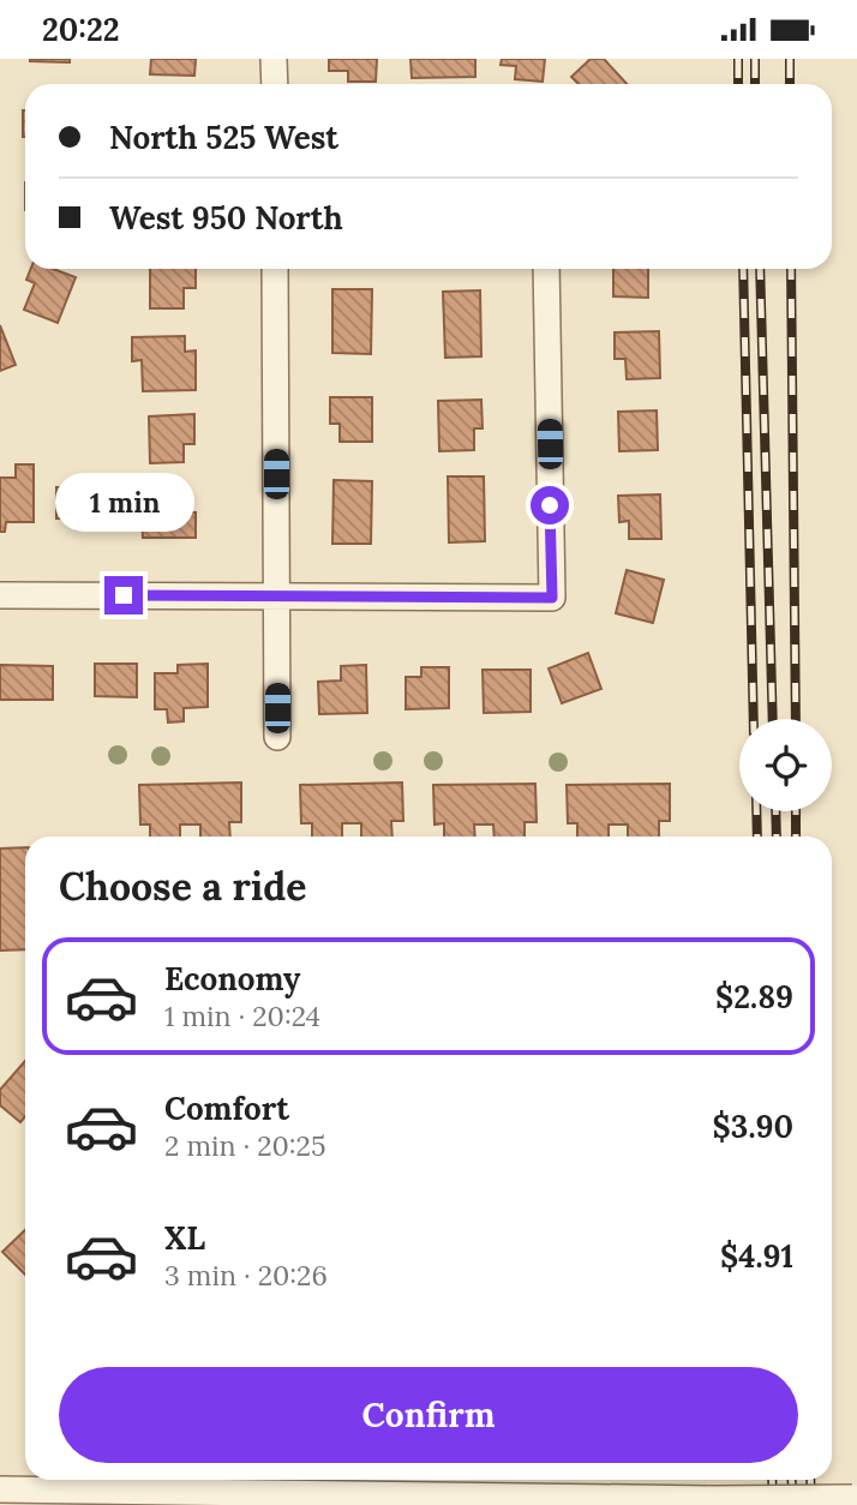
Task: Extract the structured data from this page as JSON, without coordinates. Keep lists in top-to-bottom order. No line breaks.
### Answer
{"page":{"status":"20:22","banner":["North 525 West","West 950 North"],"bubble":"1 min","heading":"Choose a ride","list":[{"name":"Economy","note":"1 min · 20:24","value":"$2.89"},{"name":"Comfort","note":"2 min · 20:25","value":"$3.90"},{"name":"XL","note":"3 min · 20:26","value":"$4.91"}],"buttons":"Confirm"}}
